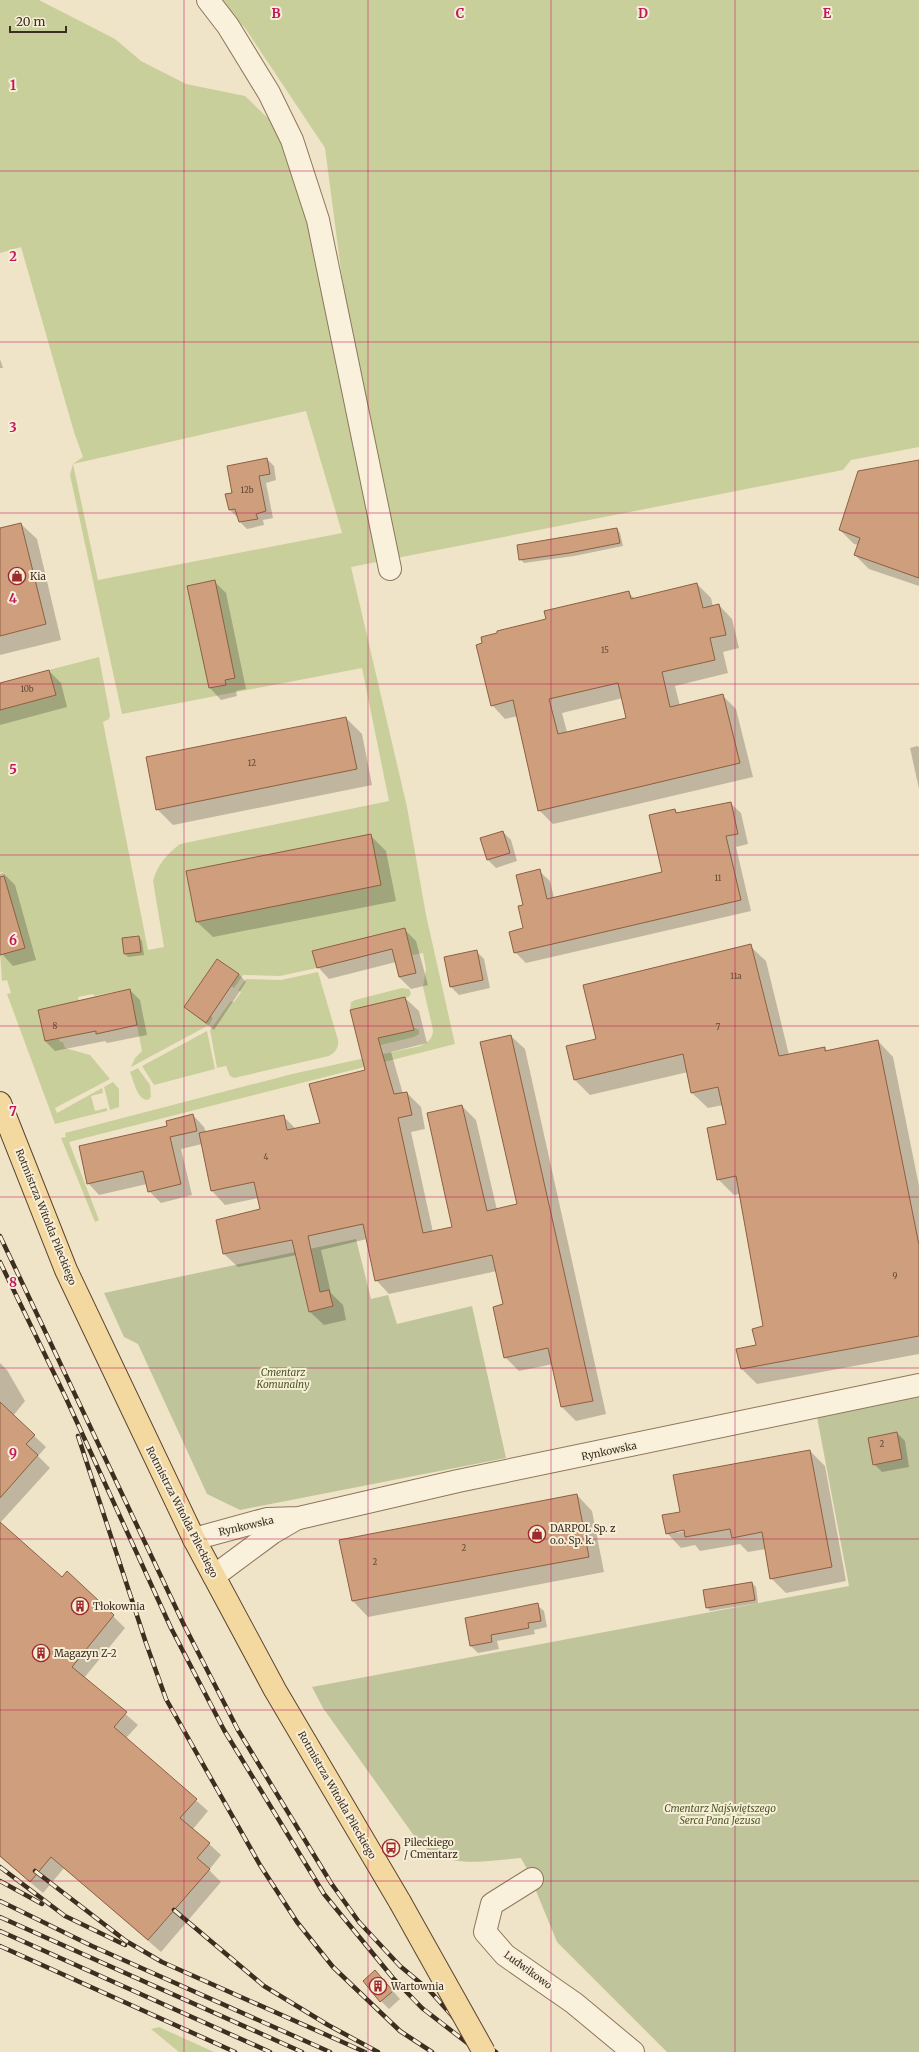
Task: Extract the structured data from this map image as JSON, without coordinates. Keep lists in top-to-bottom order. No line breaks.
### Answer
{"streets":{"main road":["Rotmistrza Witolda Pileckiego"],"street":["Rynkowska","Ludwikowo"]},"crossings":[["Rotmistrza Witolda Pileckiego","Rynkowska"]],"parks":["Cmentarz Komunalny","Cmentarz Najświętszego Serca Pana Jezusa"],"places":{"shop":["Kia","DARPOL Sp. z o.o. Sp. k."],"building":["Tłokownia","Magazyn Z-2","Wartownia"],"bus stop":["Pileckiego / Cmentarz"]},"house_numbers":["12b","15","10b","12","11","11a","8","7","4","9","2","2","2"],"scale_bar":"20 m","grid":{"columns":["B","C","D","E"],"rows":["1","2","3","4","5","6","7","8","9"]}}
